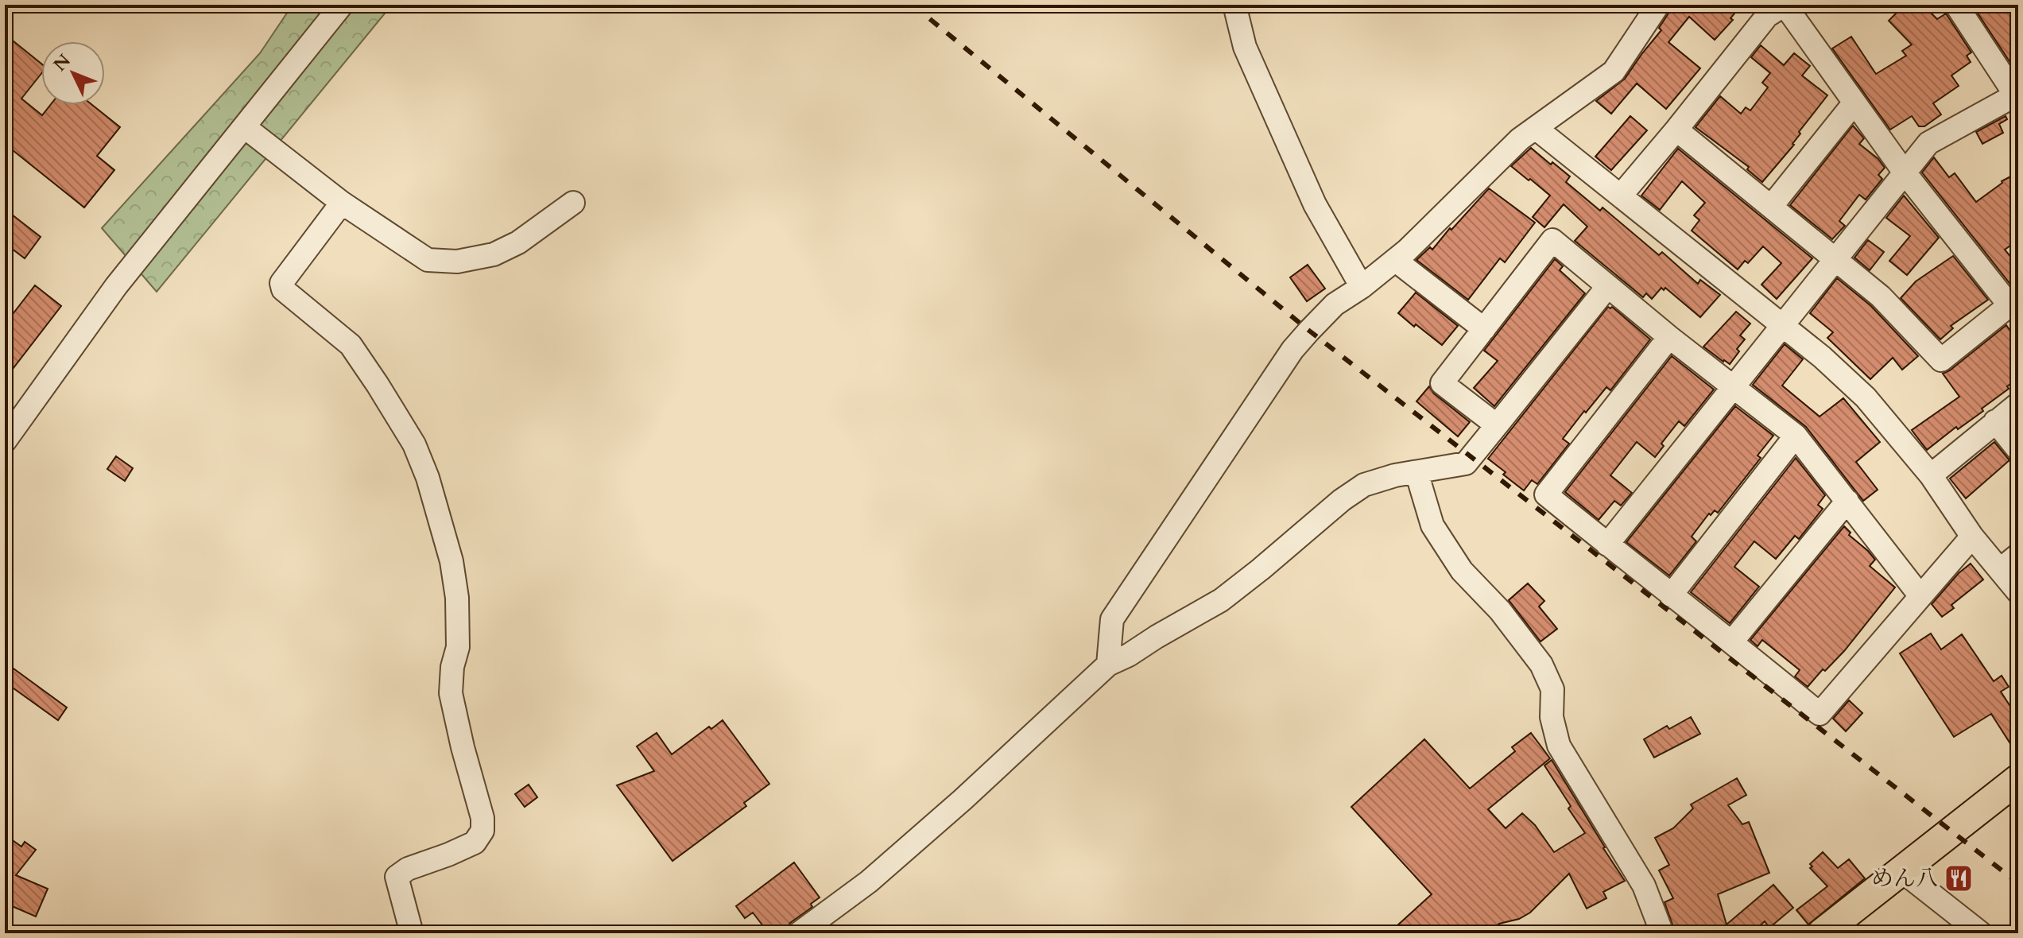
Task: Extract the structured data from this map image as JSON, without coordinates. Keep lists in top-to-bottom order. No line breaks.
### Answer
{"places":{"restaurant":["めん八"]},"north":"top left"}
